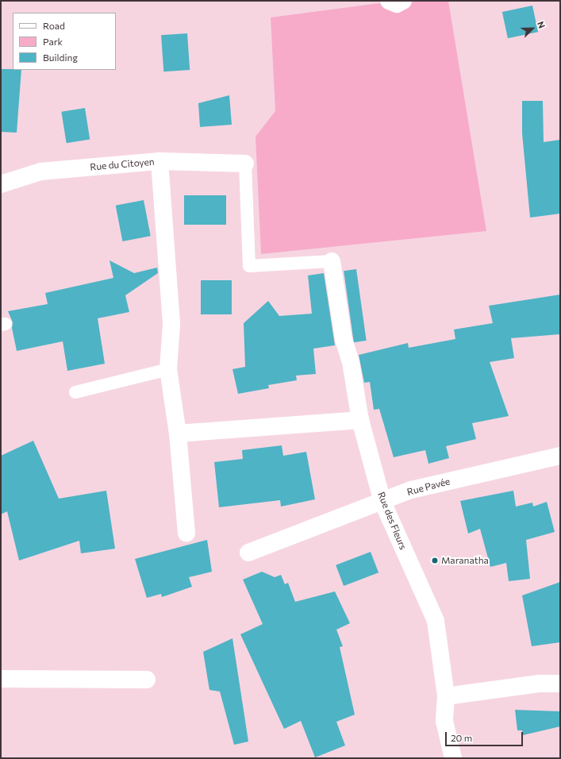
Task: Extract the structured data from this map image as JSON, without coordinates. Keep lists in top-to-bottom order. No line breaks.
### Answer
{"streets":{"street":["Rue du Citoyen","Rue Pavée","Rue des Fleurs"]},"crossings":[["Rue Pavée","Rue des Fleurs"]],"places":["Maranatha"],"legend":["Road","Park","Building"],"scale_bar":"20 m","north":"top right"}
